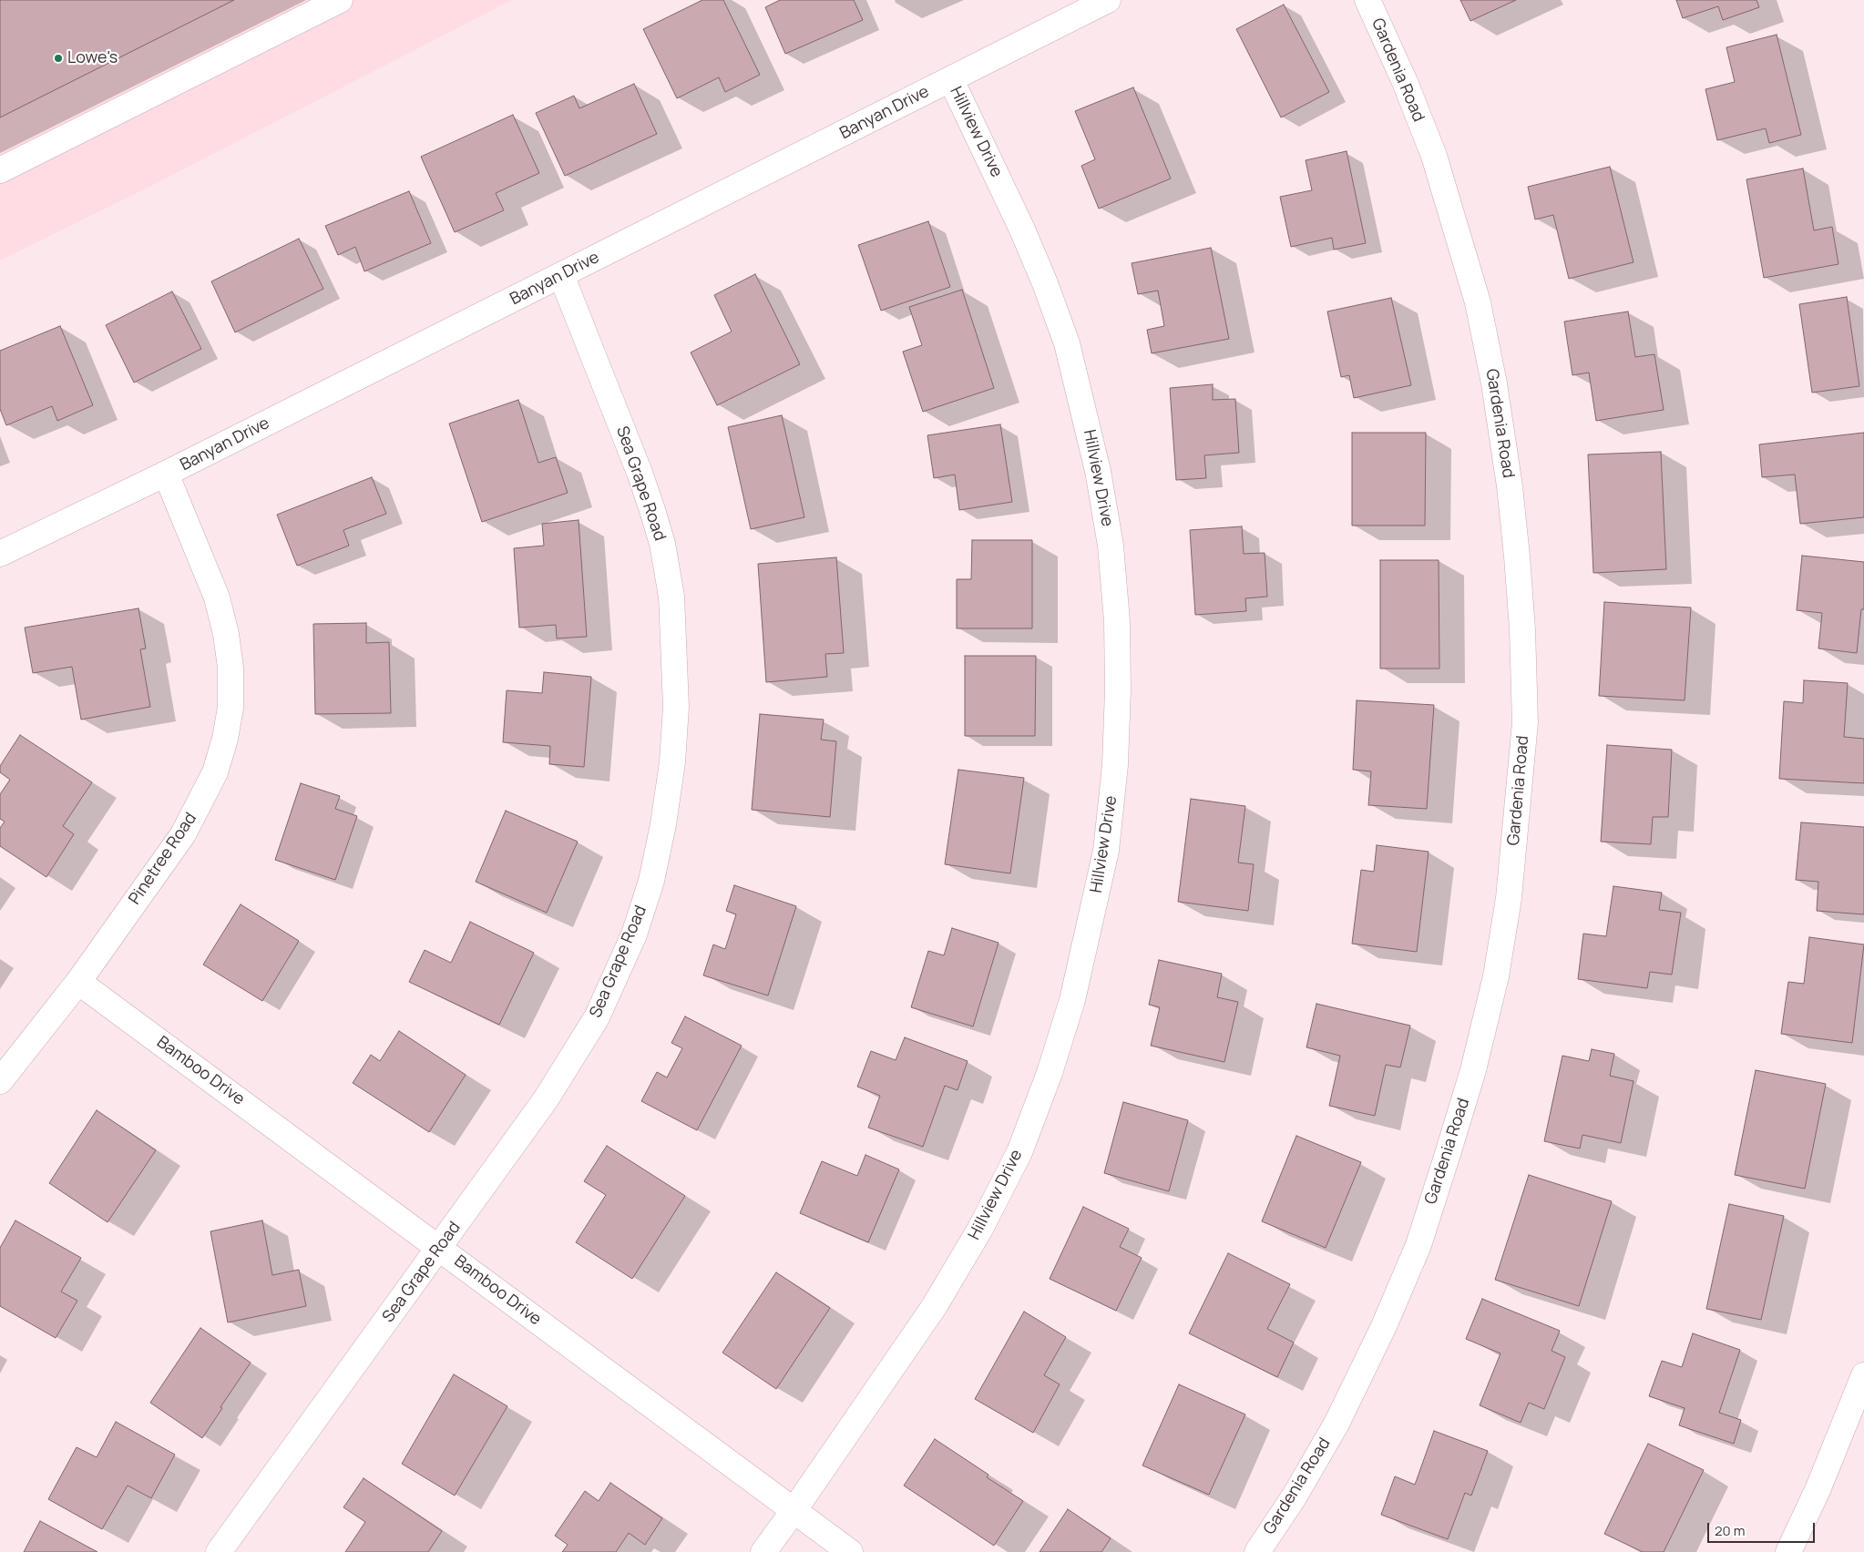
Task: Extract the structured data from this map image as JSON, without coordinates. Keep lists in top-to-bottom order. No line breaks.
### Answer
{"streets":{"street":["Gardenia Road","Banyan Drive","Hillview Drive","Sea Grape Road","Pinetree Road","Bamboo Drive"]},"crossings":[["Banyan Drive","Hillview Drive"],["Banyan Drive","Sea Grape Road"],["Banyan Drive","Pinetree Road"],["Hillview Drive","Bamboo Drive"],["Sea Grape Road","Bamboo Drive"],["Pinetree Road","Bamboo Drive"]],"places":["Lowe's"],"scale_bar":"20 m"}
